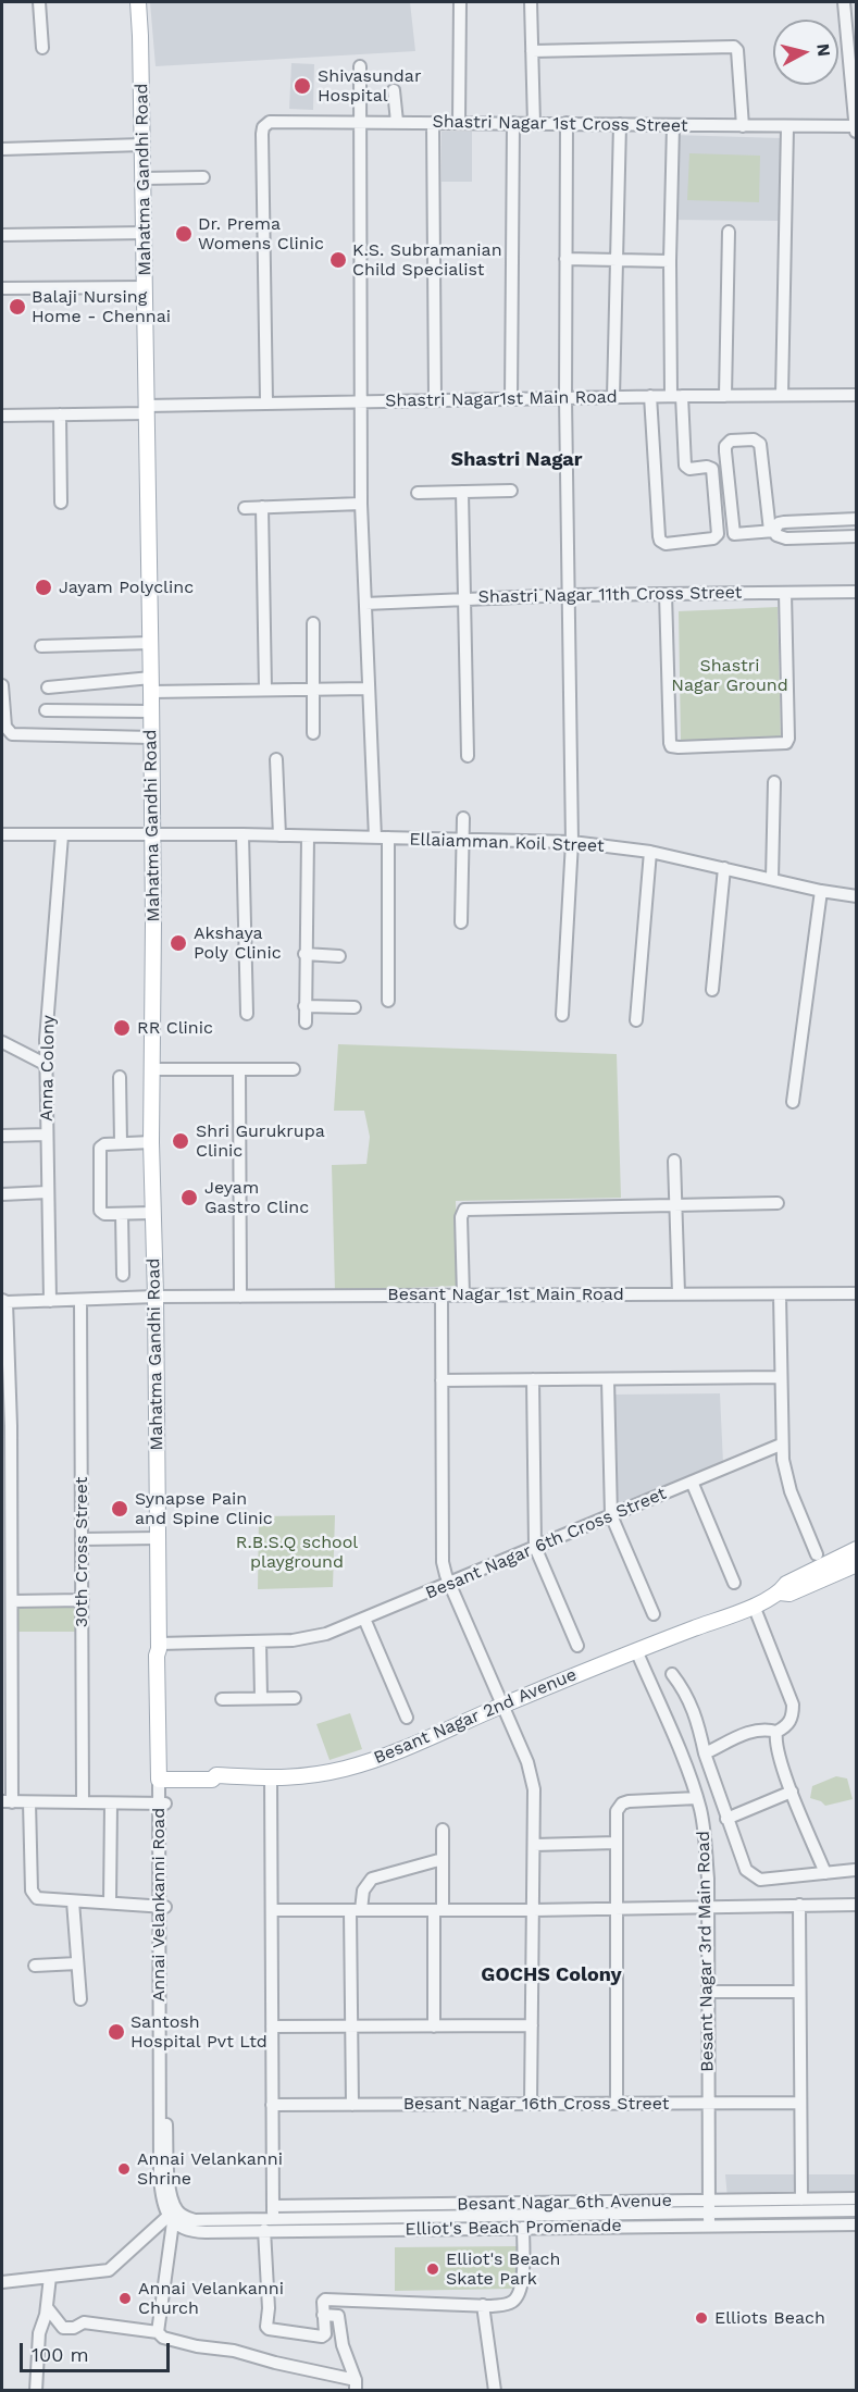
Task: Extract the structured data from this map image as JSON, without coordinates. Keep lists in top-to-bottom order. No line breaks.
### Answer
{"streets":{"main road":["Mahatma Gandhi Road","Besant Nagar 2nd Avenue"],"street":["Shastri Nagar 1st Cross Street","Shastri Nagar1st Main Road","Shastri Nagar 11th Cross Street","Ellaiamman Koil Street","Anna Colony","Besant Nagar 1st Main Road","Besant Nagar 6th Cross Street","30th Cross Street","Annai Velankanni Road","Besant Nagar 3rd Main Road","Besant Nagar 16th Cross Street","Besant Nagar 6th Avenue","Elliot's Beach Promenade"]},"crossings":[["Shastri Nagar 1st Cross Street","Shastri Nagar1st Main Road"],["Mahatma Gandhi Road","Shastri Nagar1st Main Road"],["Mahatma Gandhi Road","Ellaiamman Koil Street"],["Mahatma Gandhi Road","Besant Nagar 1st Main Road"],["Mahatma Gandhi Road","Besant Nagar 6th Cross Street"],["Mahatma Gandhi Road","Besant Nagar 2nd Avenue"],["Mahatma Gandhi Road","Annai Velankanni Road"],["Ellaiamman Koil Street","Anna Colony"],["Anna Colony","Besant Nagar 1st Main Road"],["Besant Nagar 1st Main Road","30th Cross Street"],["Besant Nagar 2nd Avenue","Annai Velankanni Road"],["Besant Nagar 2nd Avenue","Besant Nagar 3rd Main Road"],["Annai Velankanni Road","Elliot's Beach Promenade"],["Besant Nagar 3rd Main Road","Besant Nagar 16th Cross Street"],["Besant Nagar 3rd Main Road","Besant Nagar 6th Avenue"],["Besant Nagar 3rd Main Road","Elliot's Beach Promenade"],["Besant Nagar 6th Avenue","Elliot's Beach Promenade"]],"districts":["Shastri Nagar","GOCHS Colony"],"parks":["Shastri Nagar Ground","R.B.S.Q school playground"],"places":["Shivasundar Hospital","Dr. Prema Womens Clinic","K.S. Subramanian Child Specialist","Balaji Nursing Home - Chennai","Jayam Polyclinc","Akshaya Poly Clinic","RR Clinic","Shri Gurukrupa Clinic","Jeyam Gastro Clinc","Synapse Pain and Spine Clinic","Santosh Hospital Pvt Ltd","Annai Velankanni Shrine","Elliot's Beach Skate Park","Annai Velankanni Church","Elliots Beach"],"scale_bar":"100 m","north":"right"}
